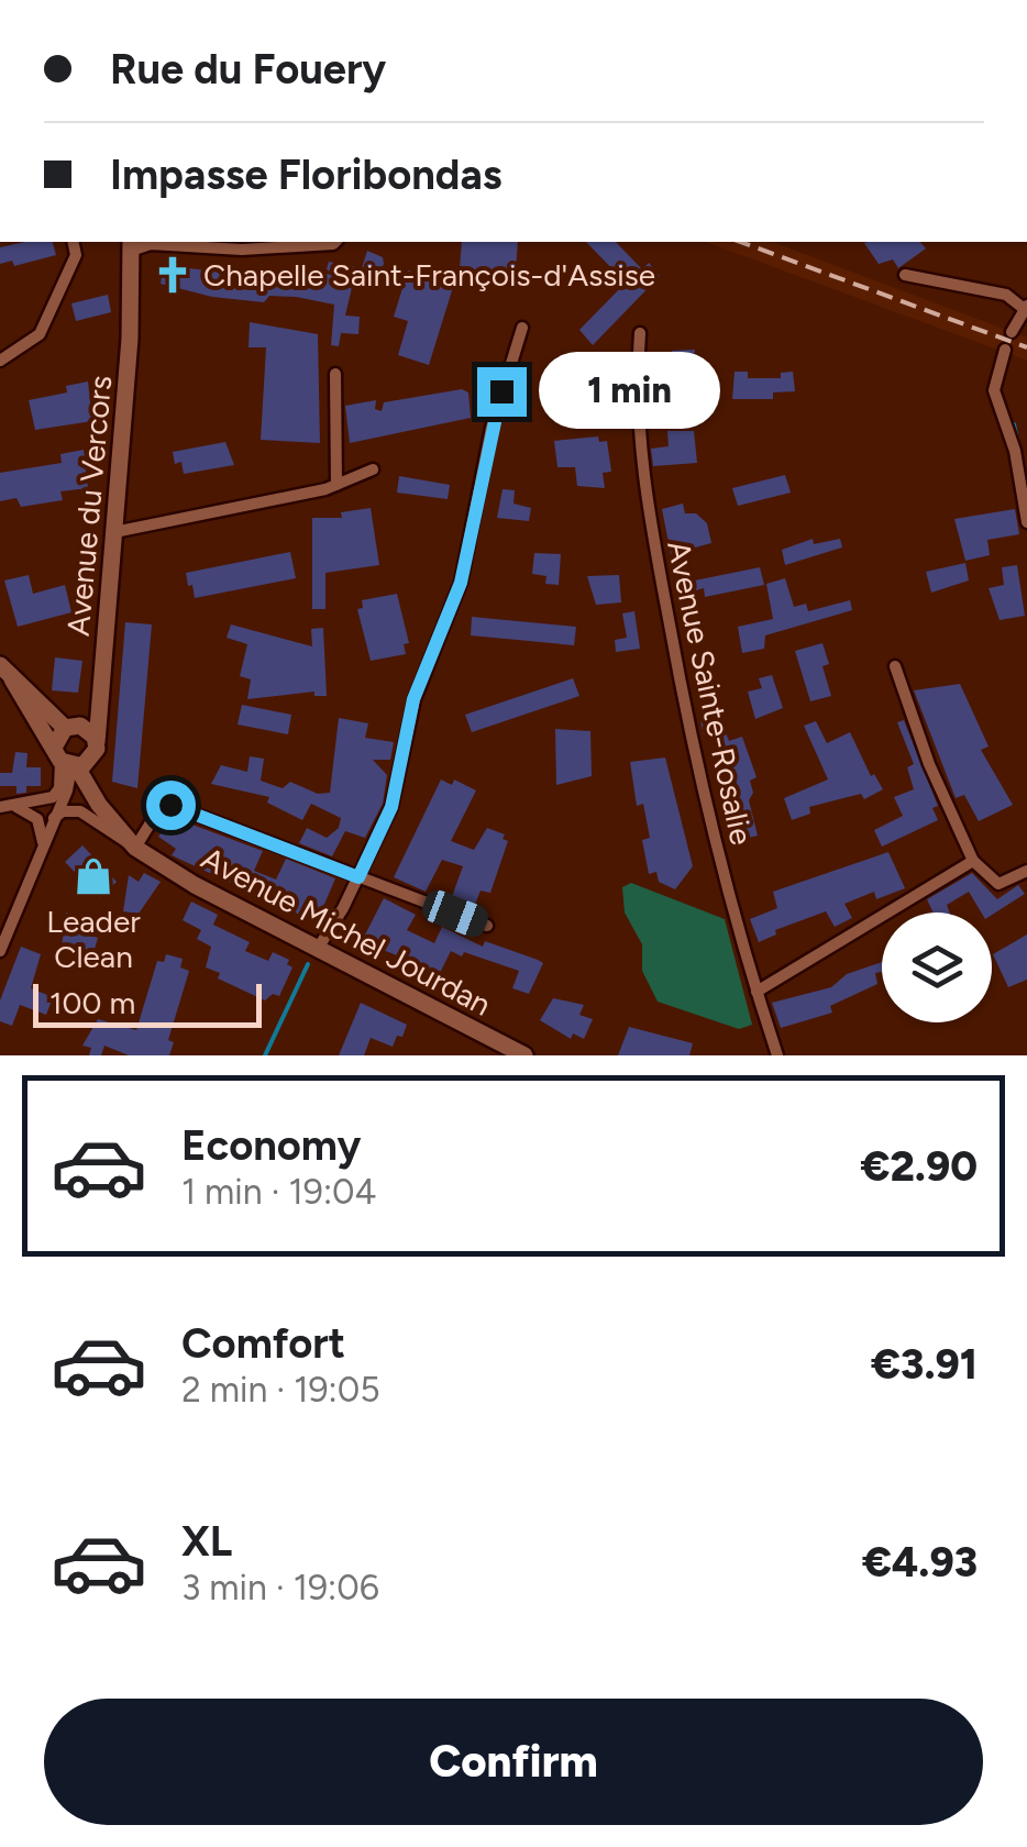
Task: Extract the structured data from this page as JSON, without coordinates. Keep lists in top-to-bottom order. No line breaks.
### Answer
{"streets":{"street":["Avenue du Vercors","Avenue Sainte-Rosalie","Avenue Michel Jourdan"]},"crossings":[["Avenue du Vercors","Avenue Michel Jourdan"]],"places":{"church":["Chapelle Saint-François-d'Assise"],"shop":["Leader Clean"]},"scale_bar":"100 m","page":{"banner":["Rue du Fouery","Impasse Floribondas"],"bubble":"1 min","scale":"100 m","list":[{"name":"Economy","note":"1 min · 19:04","value":"€2.90"},{"name":"Comfort","note":"2 min · 19:05","value":"€3.91"},{"name":"XL","note":"3 min · 19:06","value":"€4.93"}],"buttons":"Confirm"}}
